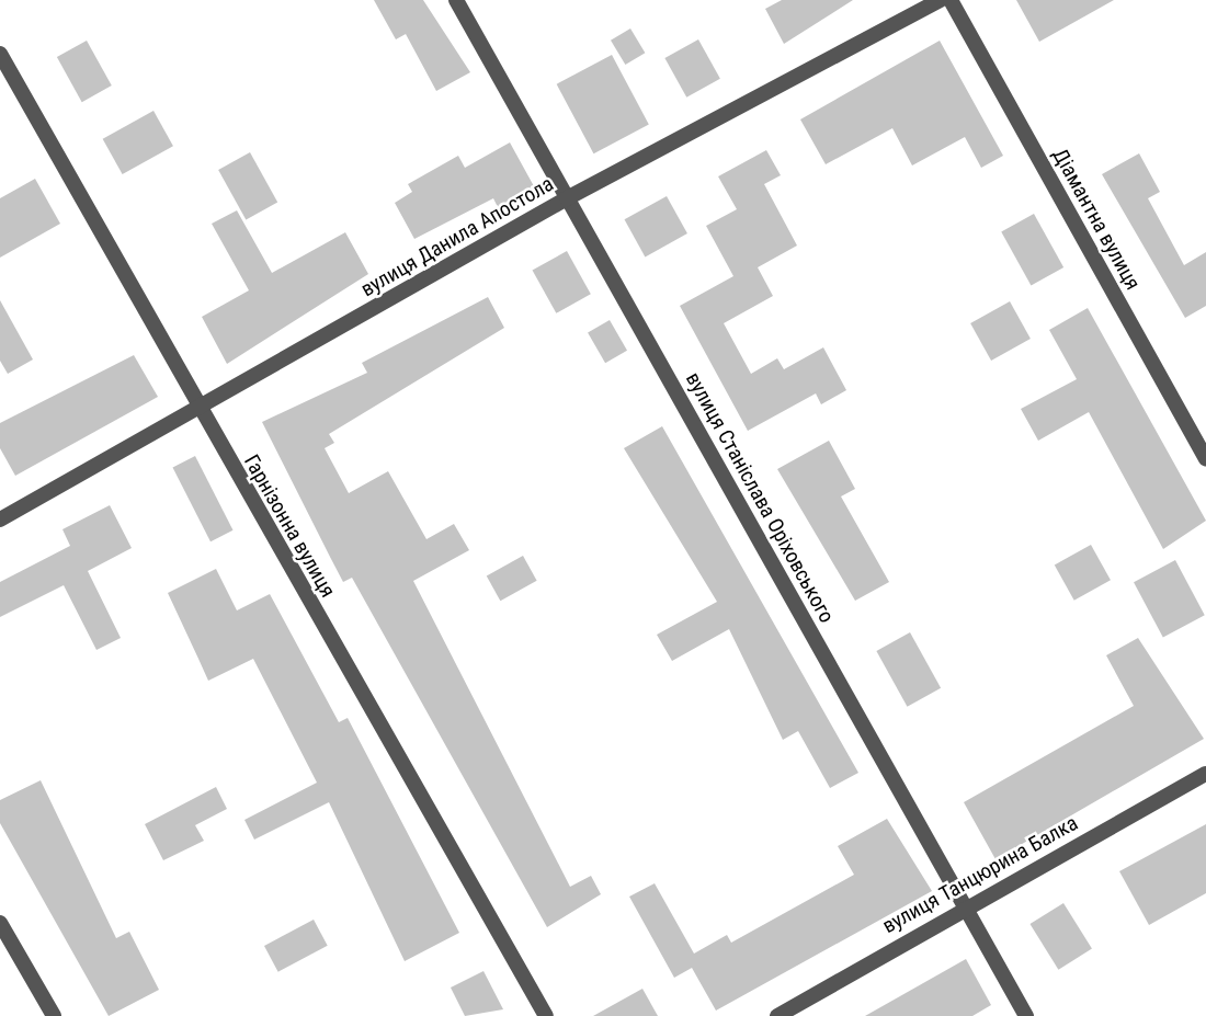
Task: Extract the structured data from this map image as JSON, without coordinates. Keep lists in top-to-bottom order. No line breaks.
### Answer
{"streets":{"street":["Діамантна вулиця","вулиця Данила Апостола","вулиця Станіслава Оріховського","Гарнізонна вулиця","вулиця Танцюрина Балка"]},"crossings":[["вулиця Данила Апостола","вулиця Станіслава Оріховського"],["вулиця Данила Апостола","Гарнізонна вулиця"],["вулиця Станіслава Оріховського","вулиця Танцюрина Балка"]]}
